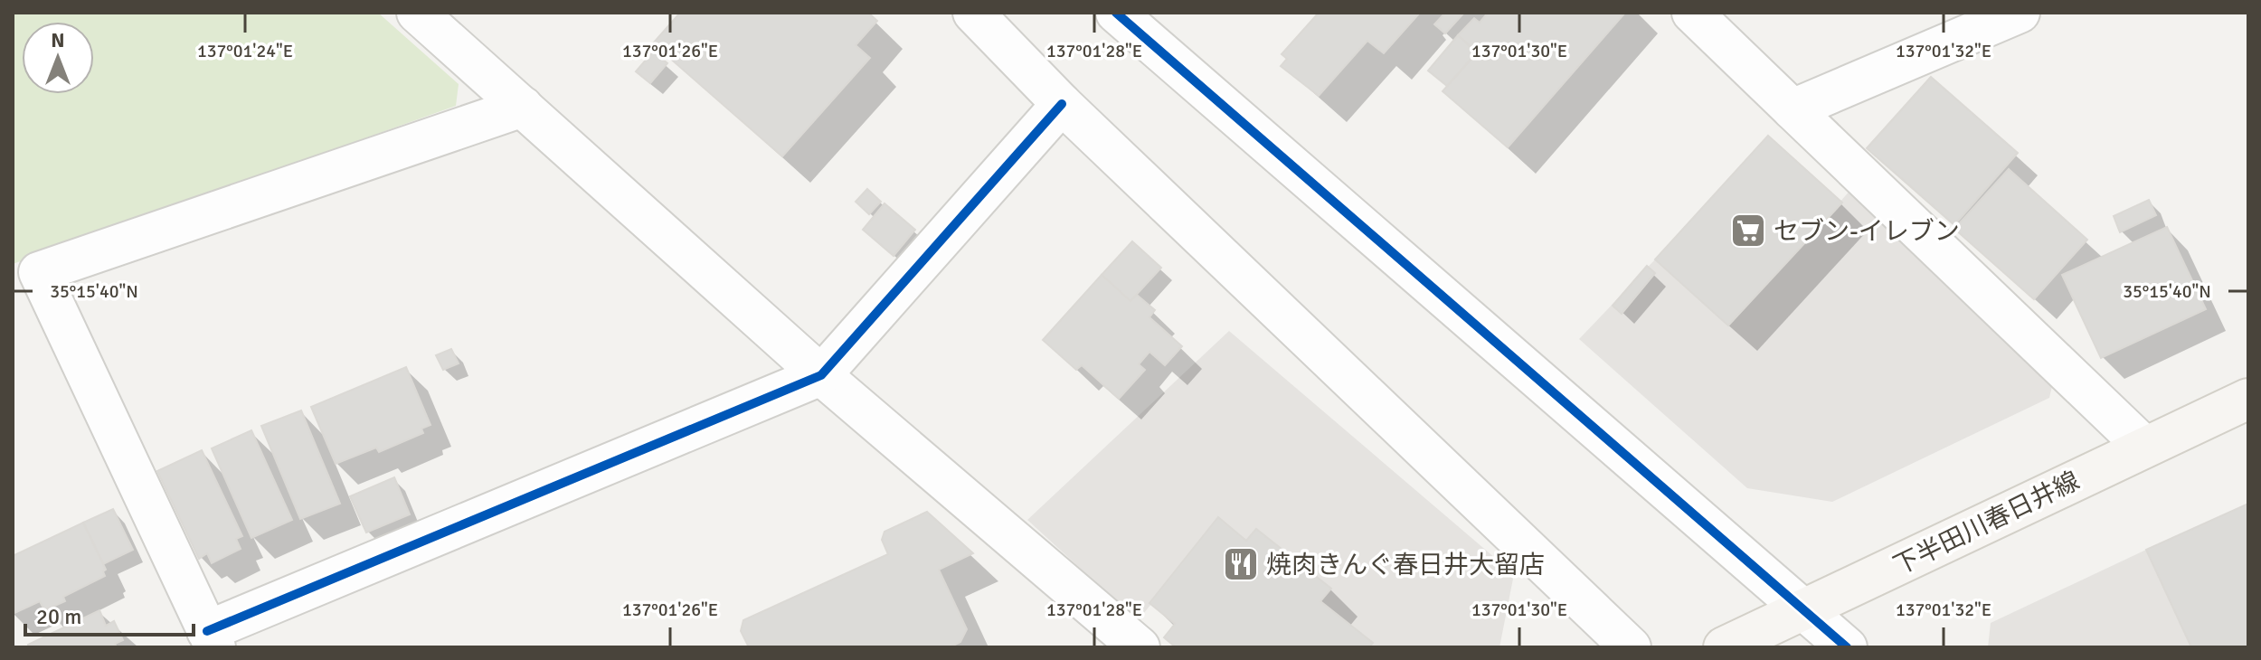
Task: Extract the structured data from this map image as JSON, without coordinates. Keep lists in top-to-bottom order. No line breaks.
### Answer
{"streets":{"main road":["下半田川春日井線"]},"places":{"supermarket":["セブン-イレブン"],"restaurant":["焼肉きんぐ春日井大留店"]},"scale_bar":"20 m","north":"top","coordinates":["137°01'24\"E","137°01'26\"E","137°01'28\"E","137°01'30\"E","137°01'32\"E","35°15'40\"N"]}
